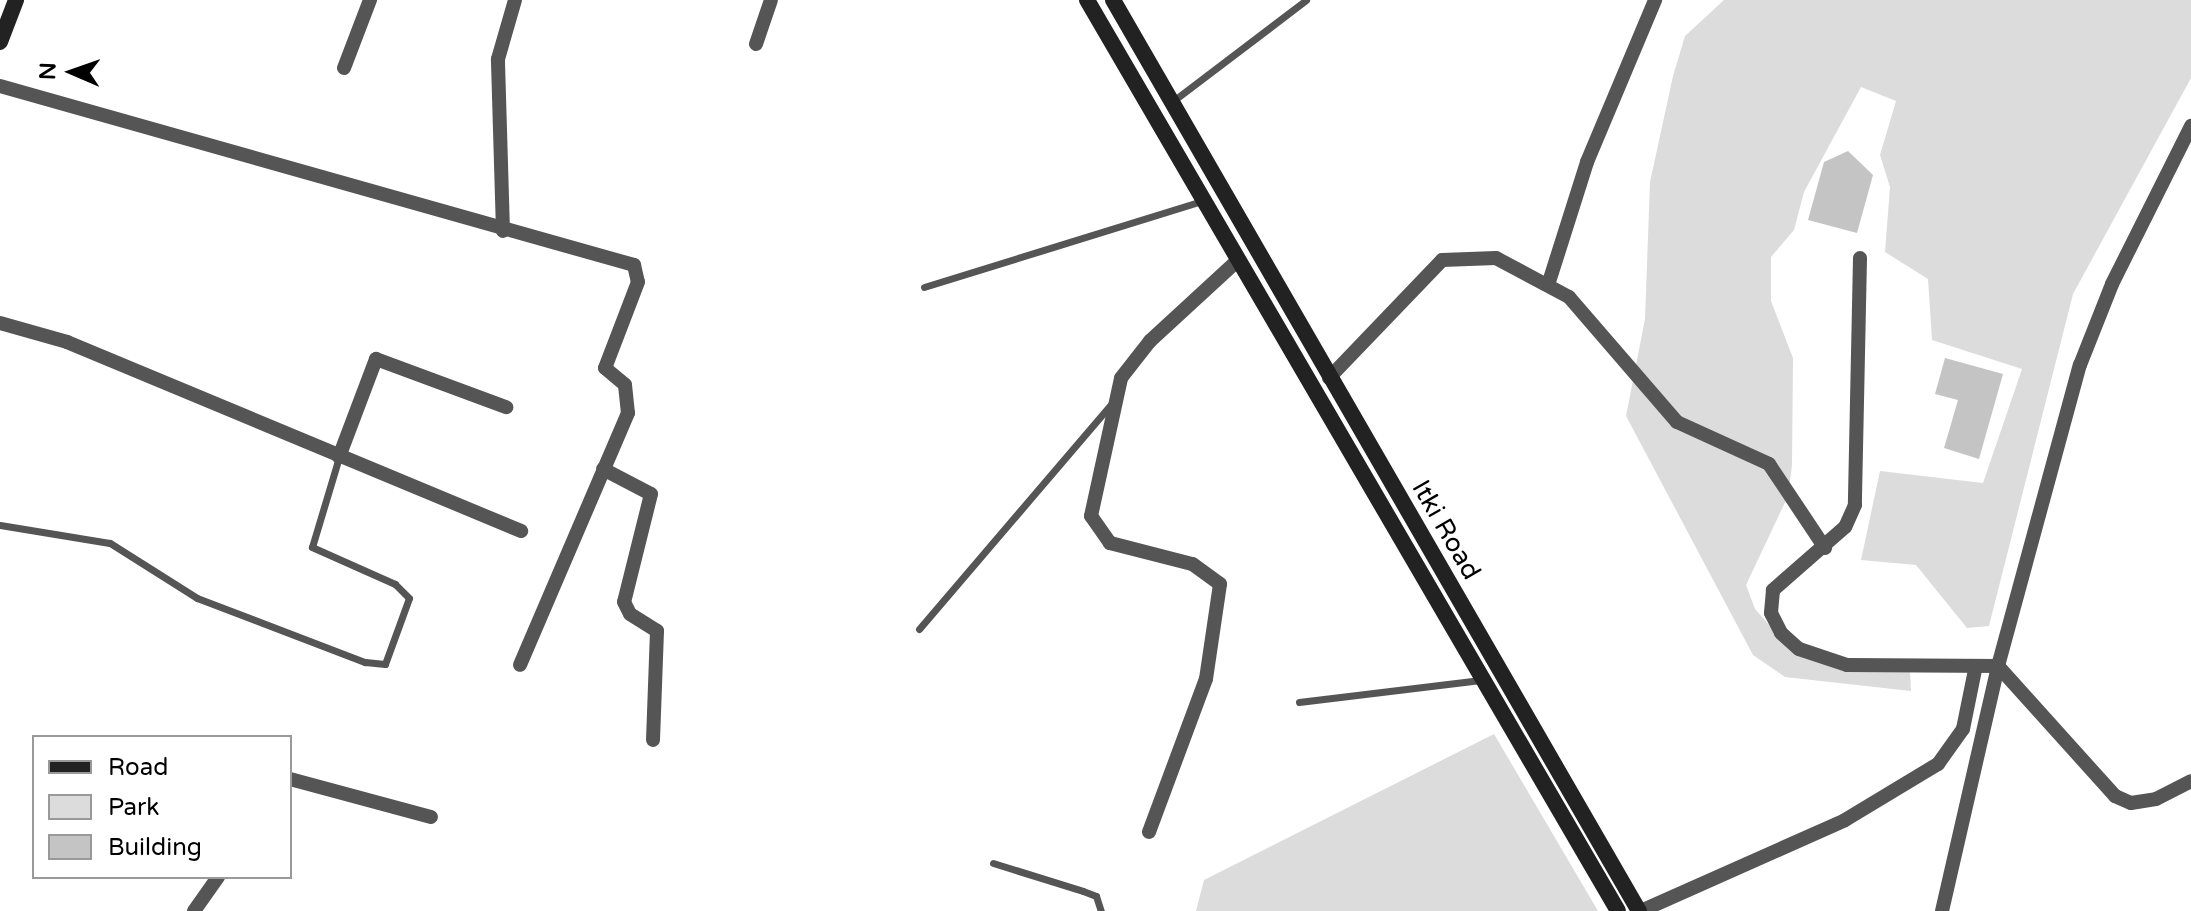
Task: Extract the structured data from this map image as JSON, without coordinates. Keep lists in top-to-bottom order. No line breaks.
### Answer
{"streets":{"main road":["Itki Road"]},"legend":["Road","Park","Building"],"north":"left"}
